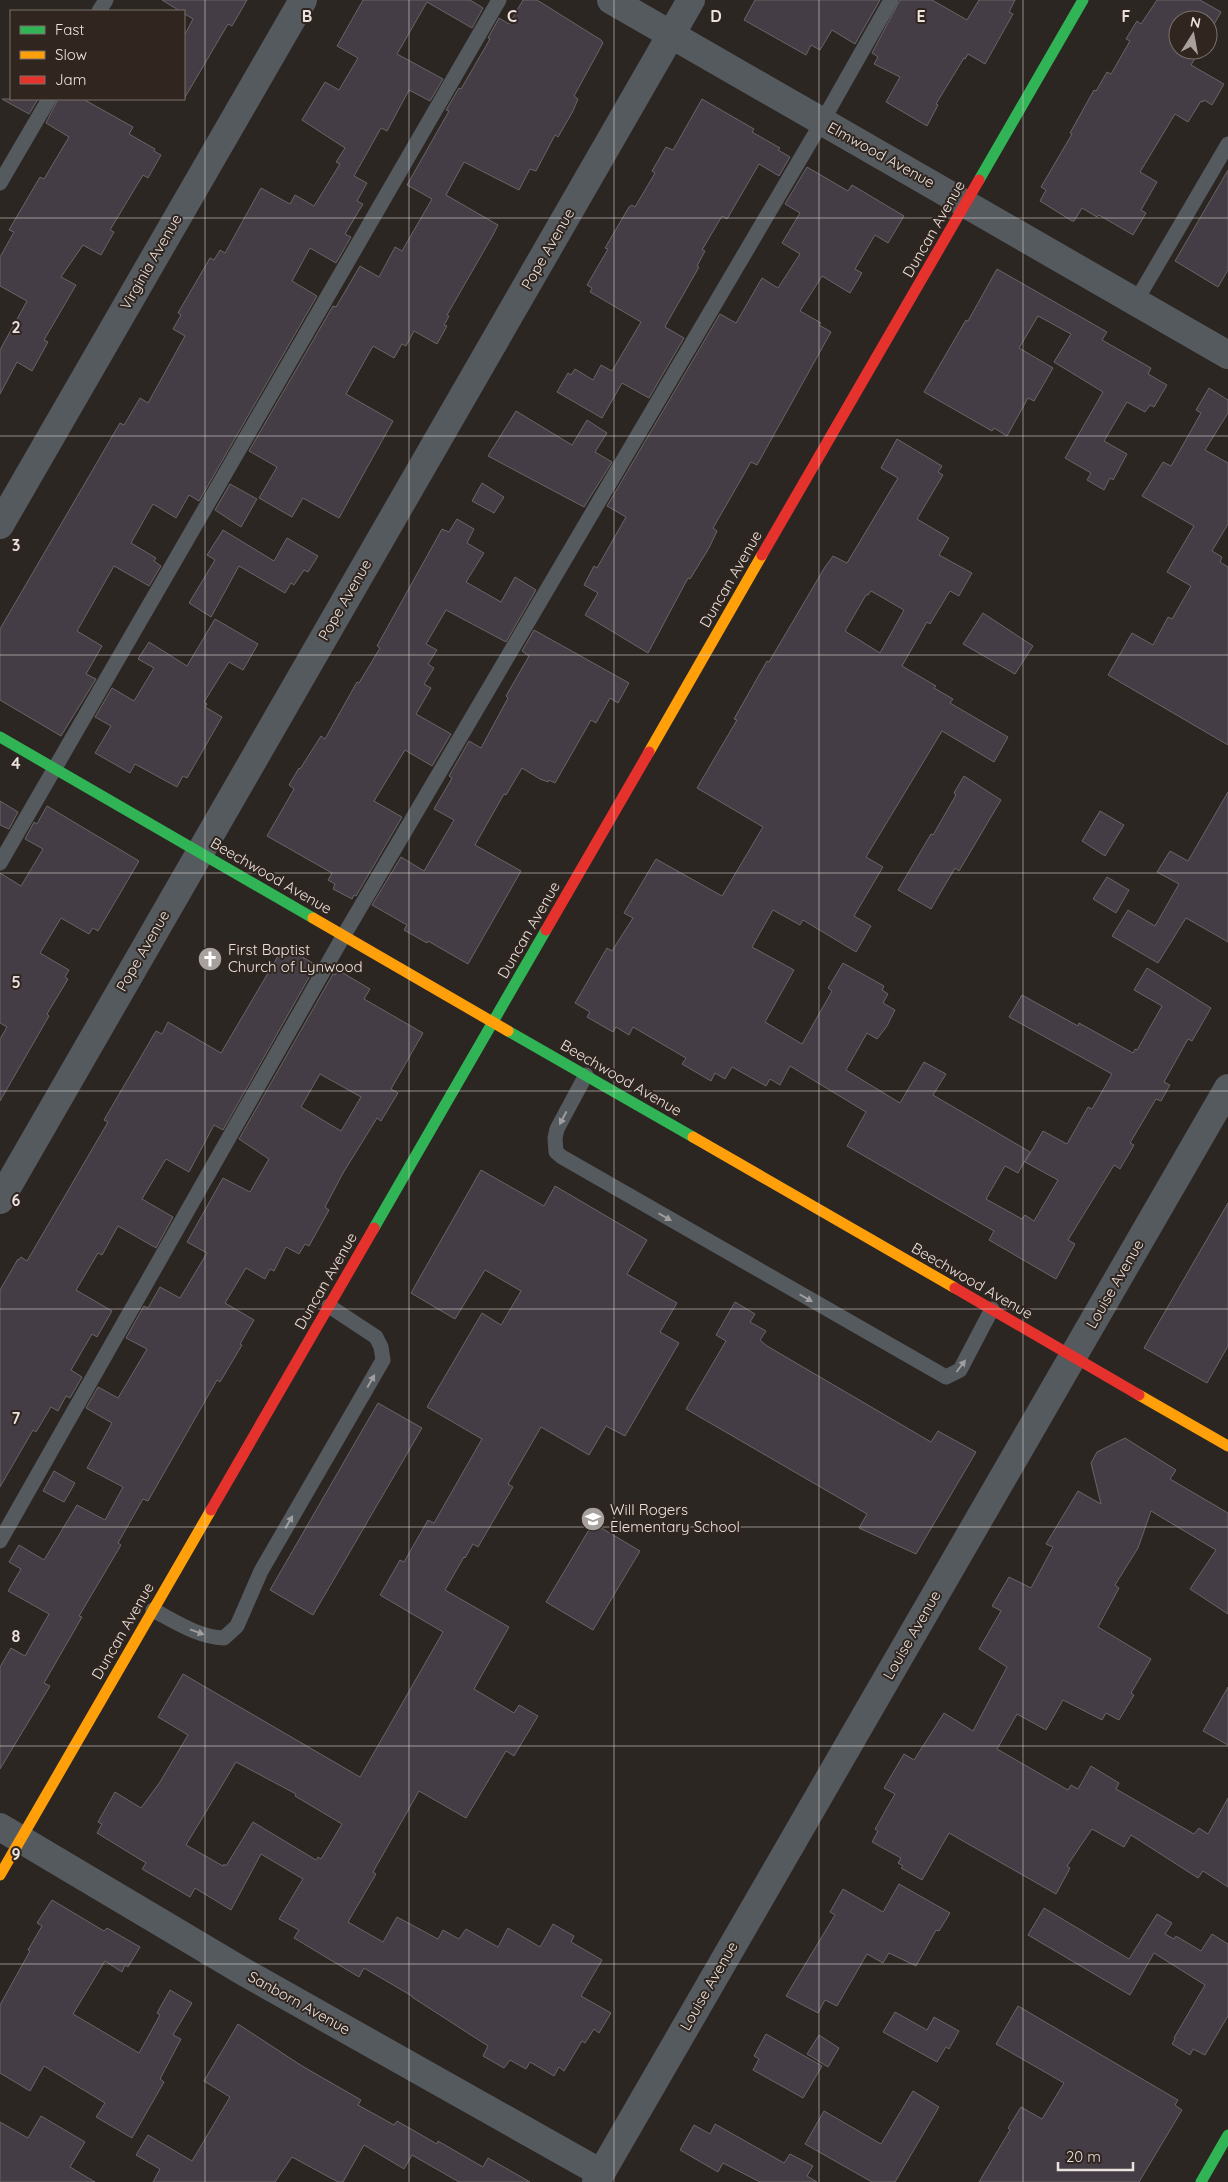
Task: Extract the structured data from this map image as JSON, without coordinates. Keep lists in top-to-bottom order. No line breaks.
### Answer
{"streets":{"street":["Elmwood Avenue","Duncan Avenue","Pope Avenue","Virginia Avenue","Beechwood Avenue","Louise Avenue","Sanborn Avenue"]},"crossings":[["Elmwood Avenue","Duncan Avenue"],["Elmwood Avenue","Pope Avenue"],["Duncan Avenue","Beechwood Avenue"],["Duncan Avenue","Sanborn Avenue"],["Pope Avenue","Beechwood Avenue"],["Beechwood Avenue","Louise Avenue"],["Louise Avenue","Sanborn Avenue"]],"places":{"church":["First Baptist Church of Lynwood"],"school or university":["Will Rogers Elementary School"]},"legend":["Fast","Slow","Jam"],"scale_bar":"20 m","north":"top","grid":{"columns":["B","C","D","E","F"],"rows":["2","3","4","5","6","7","8","9"]}}
